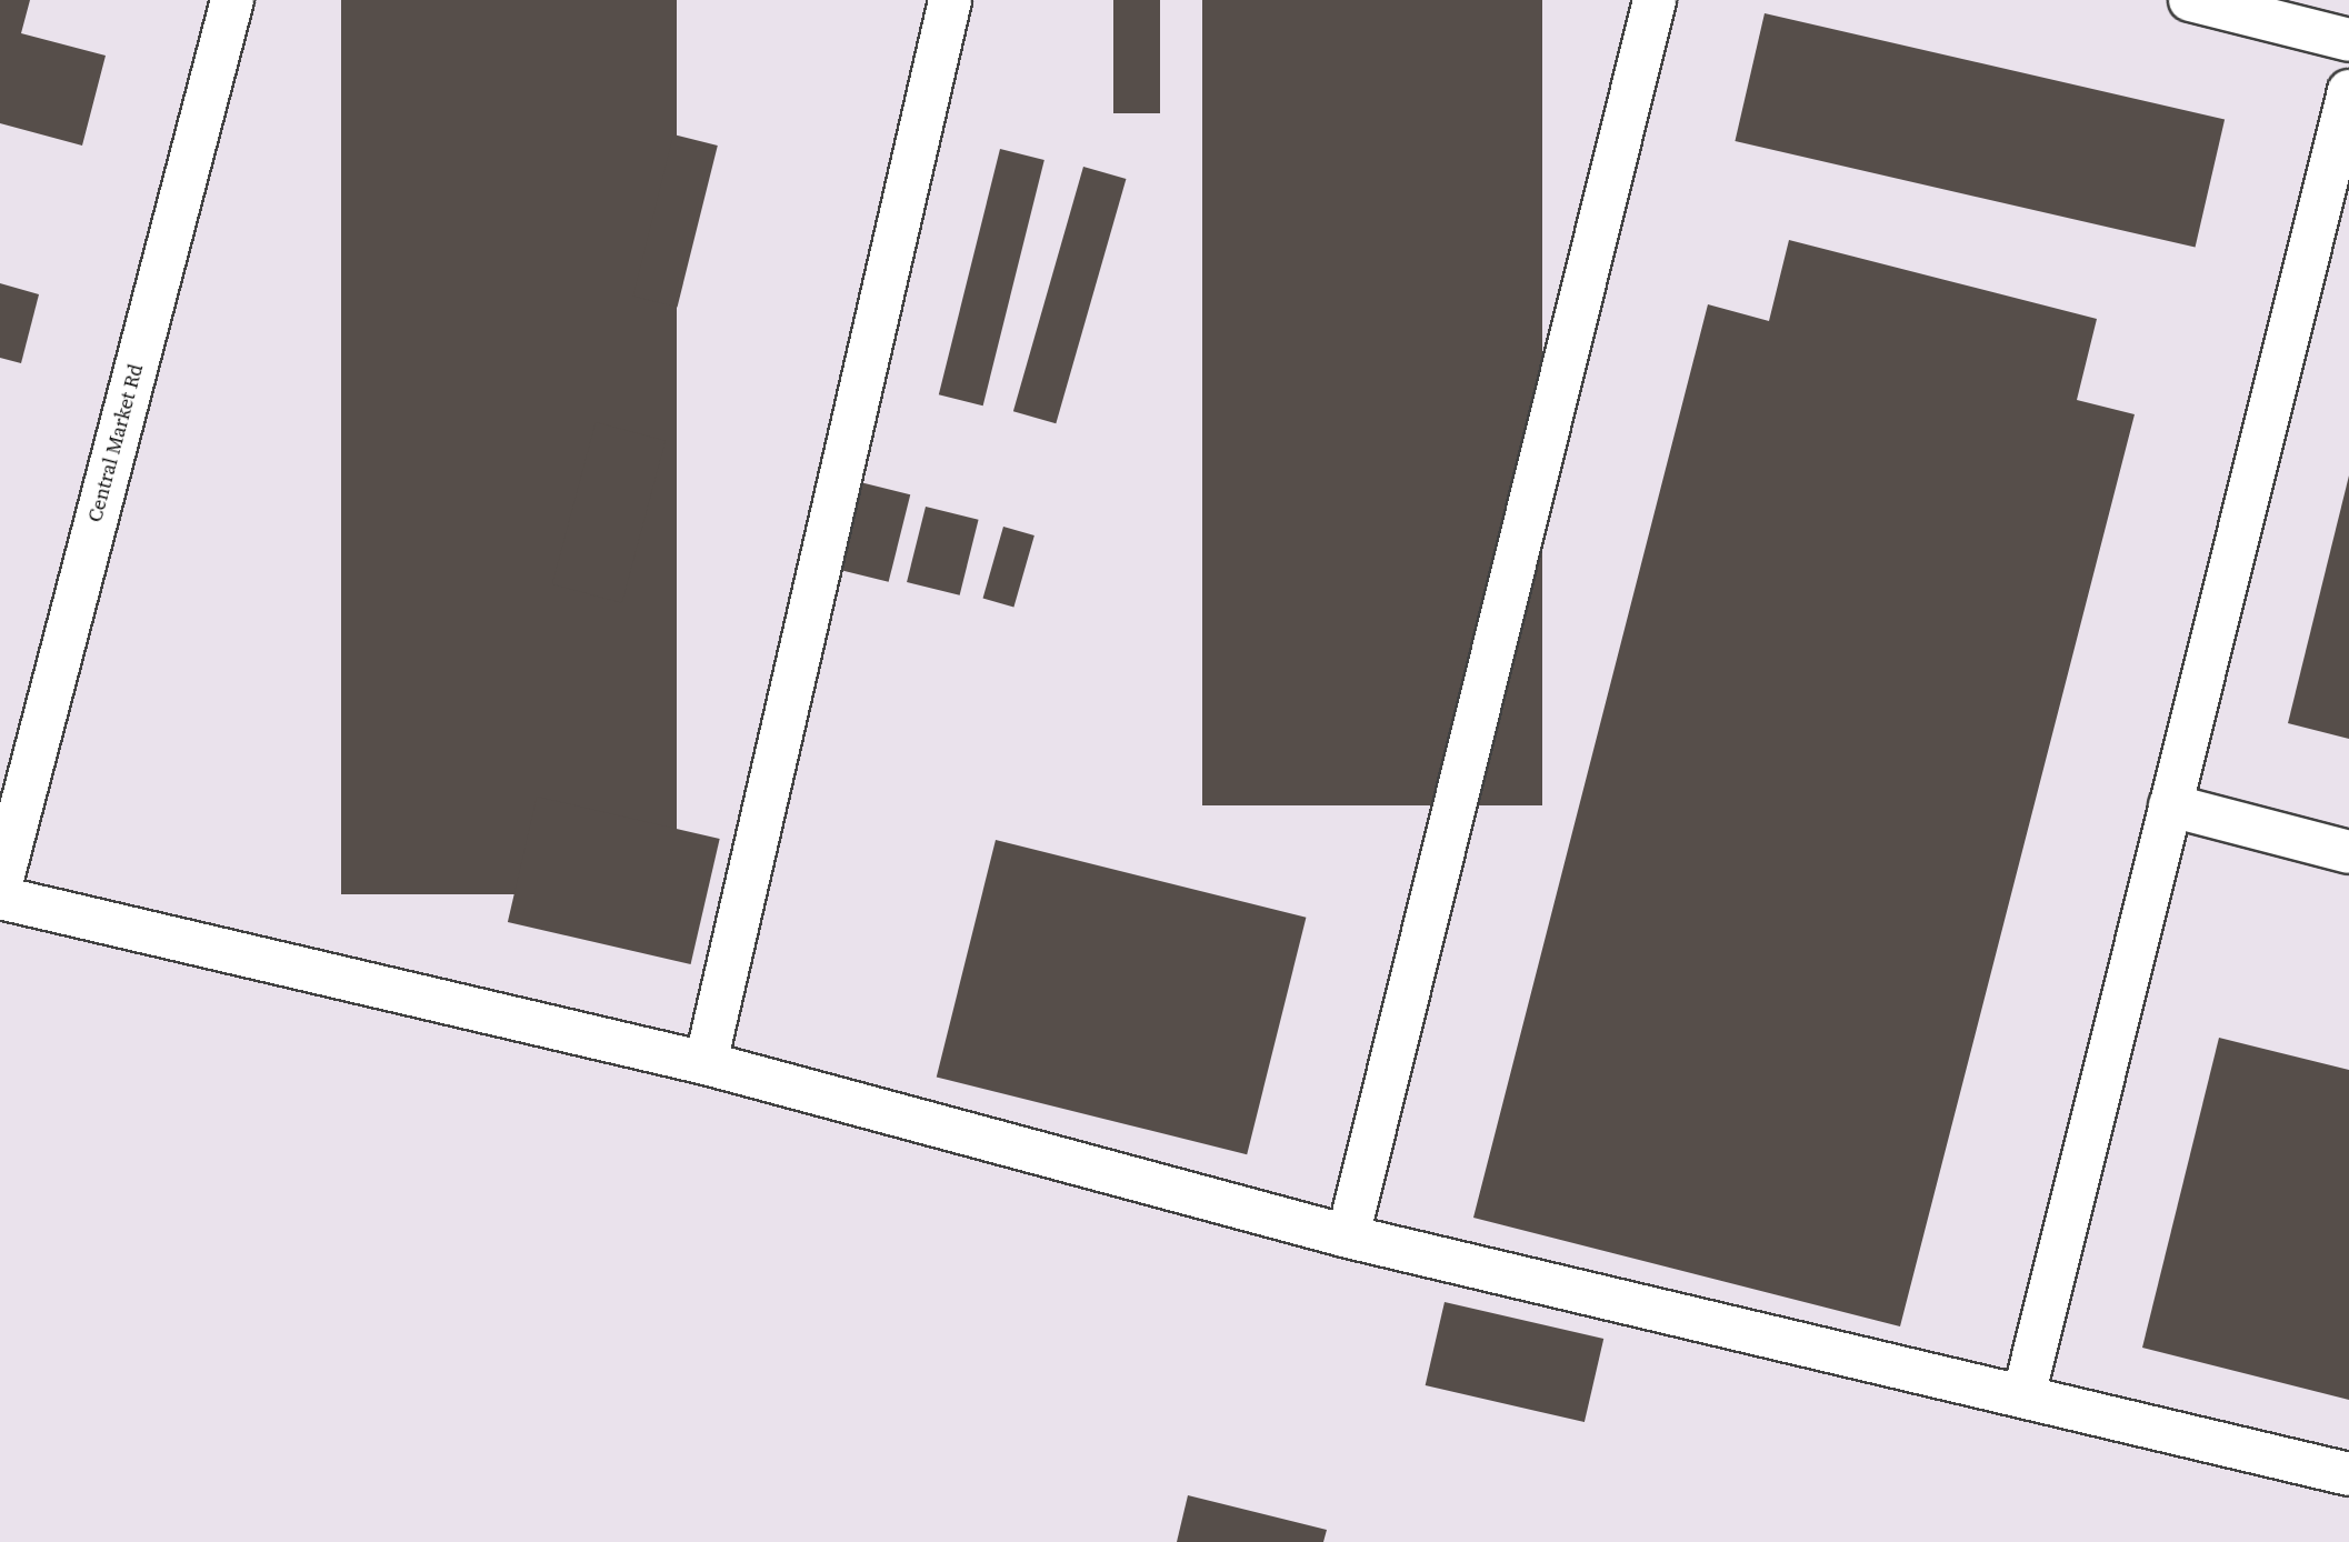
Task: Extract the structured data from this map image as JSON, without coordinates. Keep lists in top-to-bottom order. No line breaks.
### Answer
{"streets":{"street":["Central Market Rd"]}}
